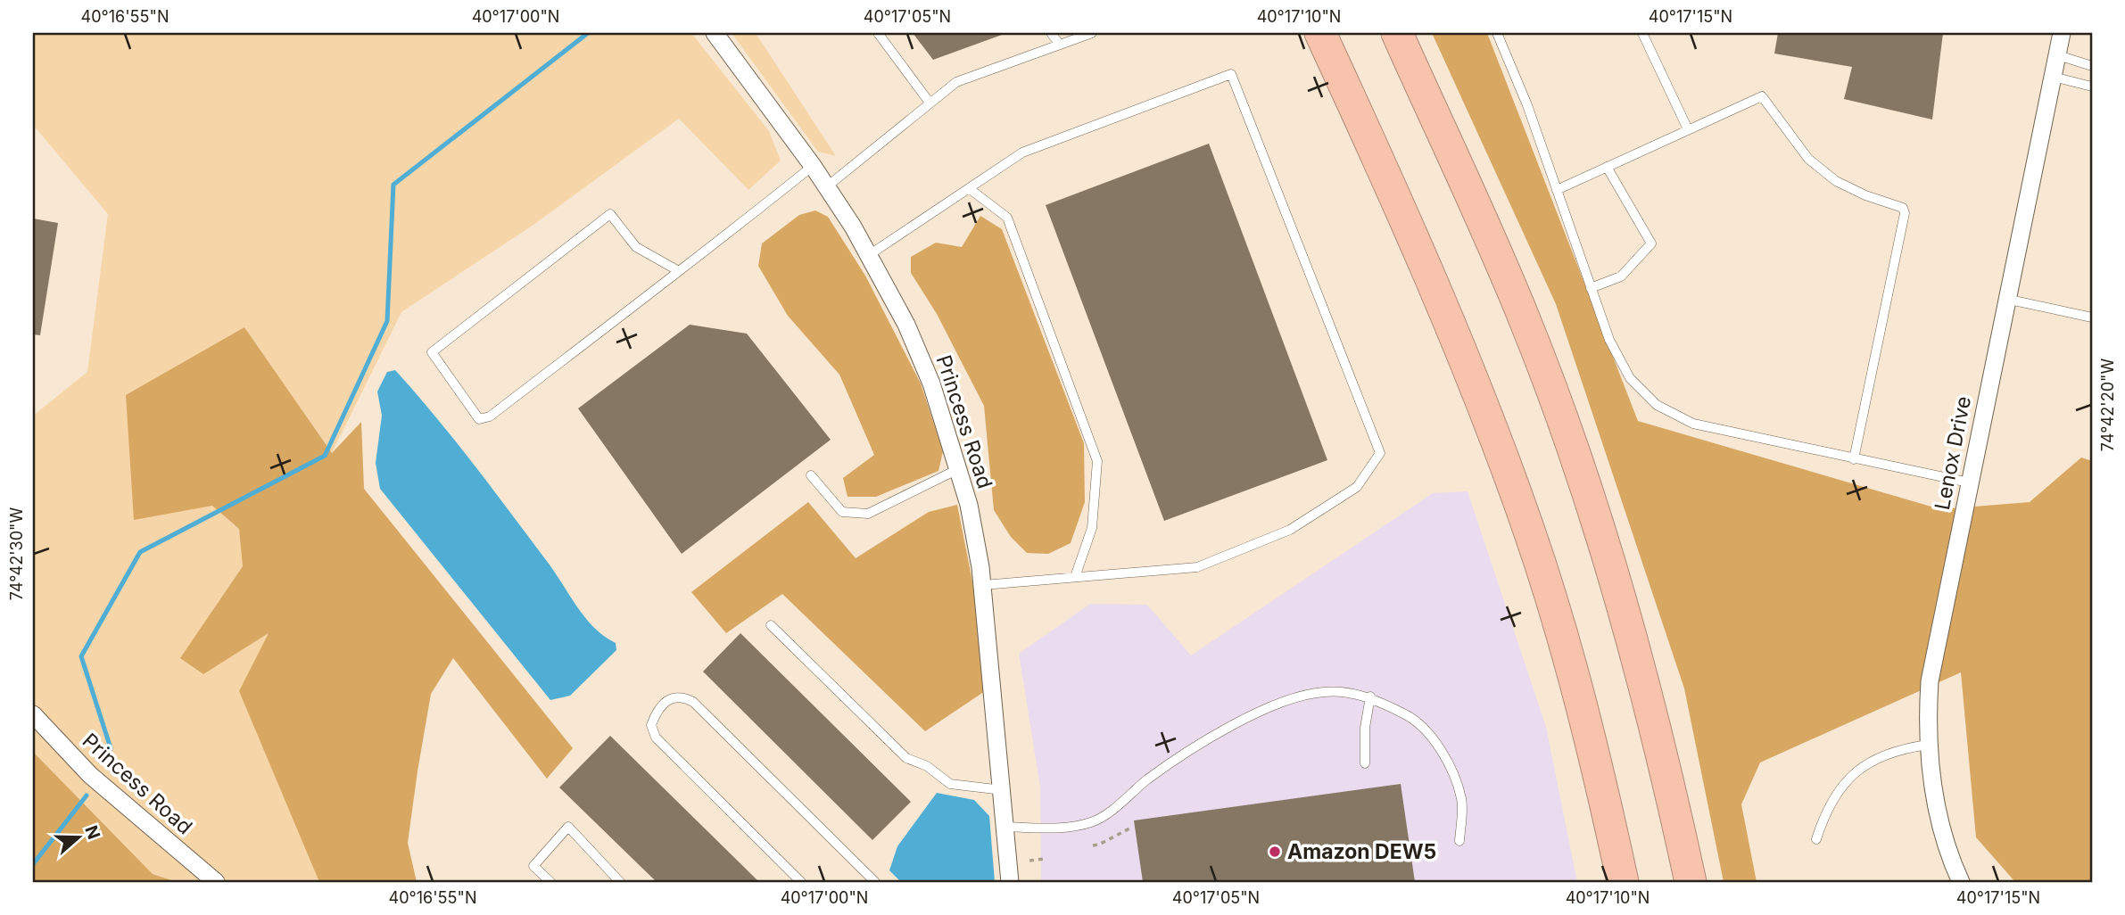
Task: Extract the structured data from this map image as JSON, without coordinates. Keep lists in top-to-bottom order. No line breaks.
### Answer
{"streets":{"street":["Princess Road","Lenox Drive"]},"places":["Amazon DEW5"],"north":"right","coordinates":["40°16'55\"N","40°17'00\"N","40°17'05\"N","40°17'10\"N","40°17'15\"N","74°42'20\"W","74°42'30\"W"]}
